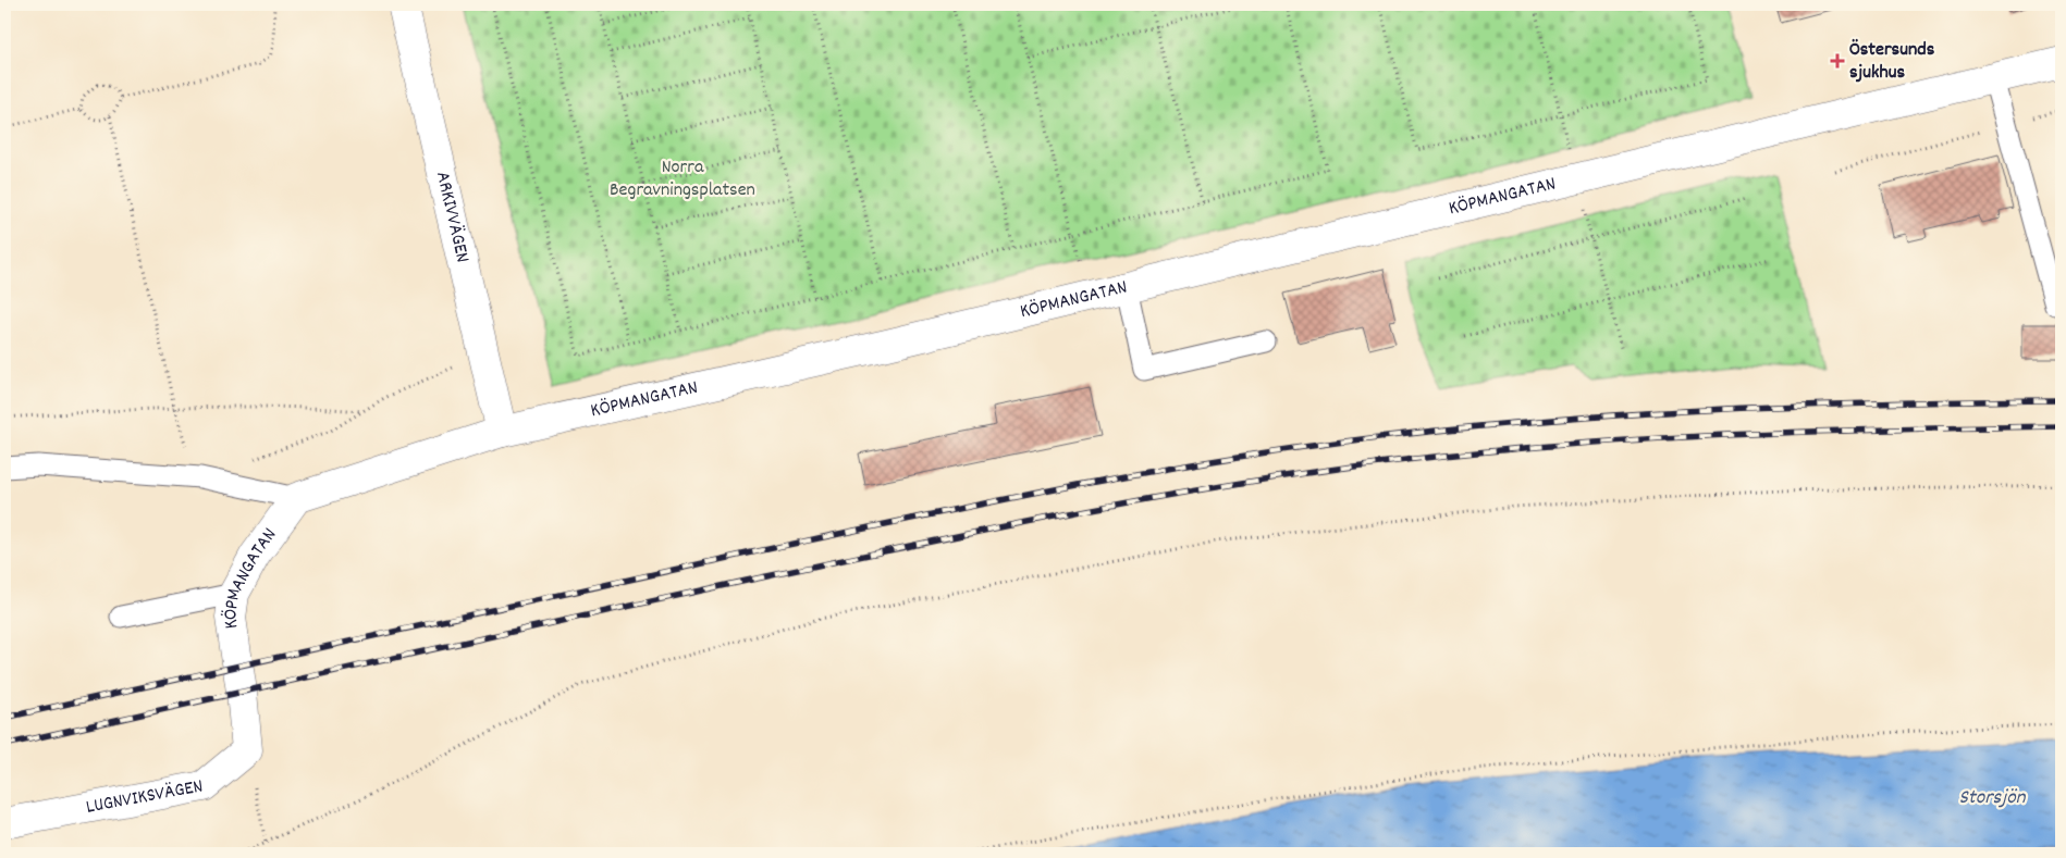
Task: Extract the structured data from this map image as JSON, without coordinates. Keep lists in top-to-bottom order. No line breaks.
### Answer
{"streets":{"street":["KÖPMANGATAN","ARKIVVÄGEN","LUGNVIKSVÄGEN"]},"crossings":[["KÖPMANGATAN","ARKIVVÄGEN"],["KÖPMANGATAN","LUGNVIKSVÄGEN"]],"water":["Storsjön"],"parks":["Norra Begravningsplatsen"],"places":{"health":["Östersunds sjukhus"]}}
